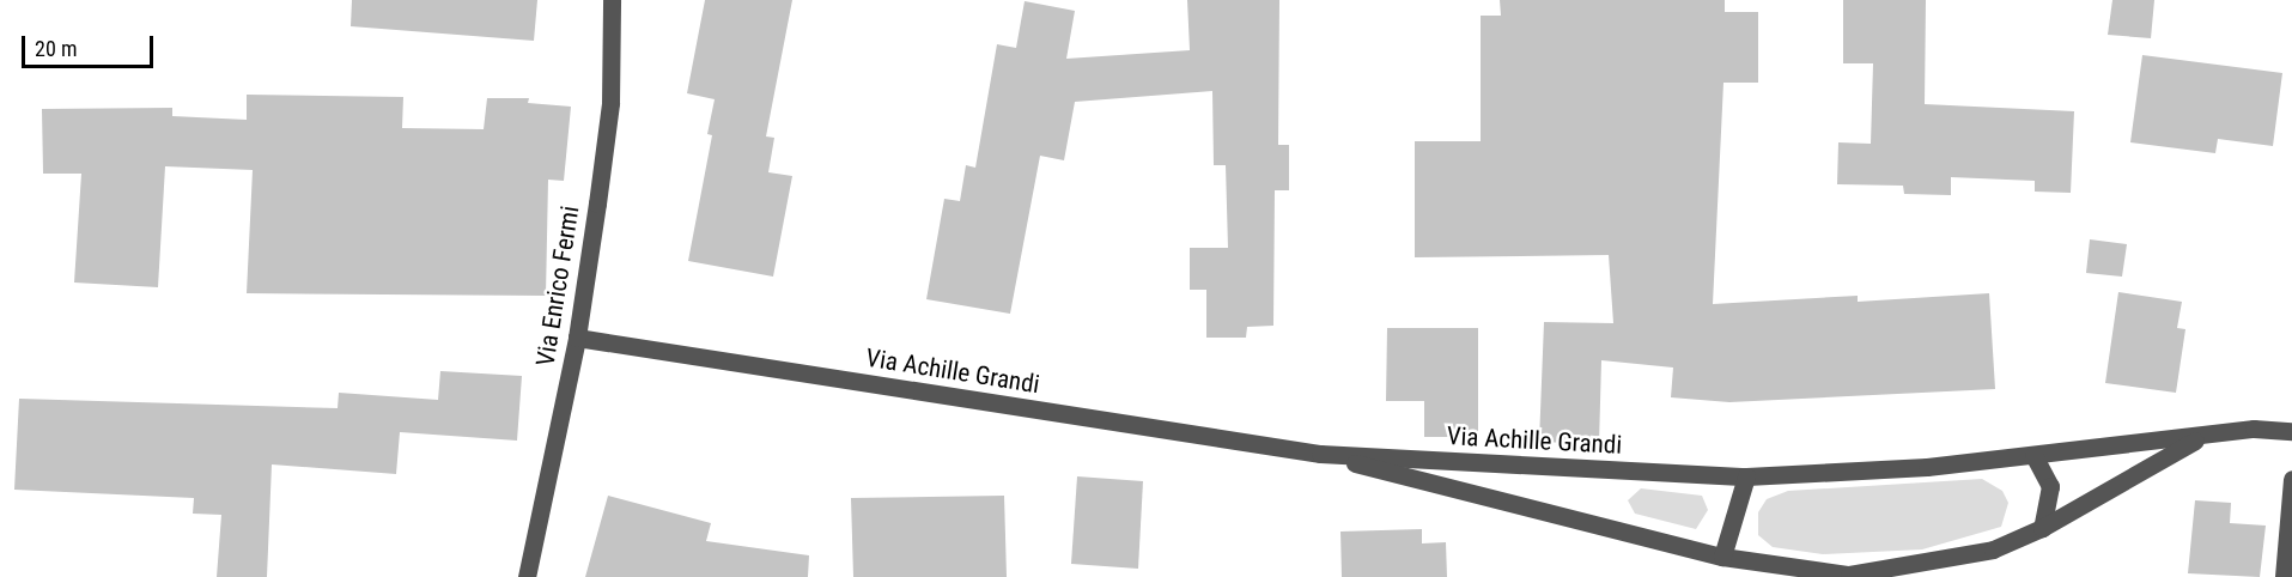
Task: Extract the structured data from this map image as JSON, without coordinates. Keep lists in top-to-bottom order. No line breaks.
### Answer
{"streets":{"street":["Via Enrico Fermi","Via Achille Grandi"]},"crossings":[["Via Enrico Fermi","Via Achille Grandi"]],"scale_bar":"20 m"}
